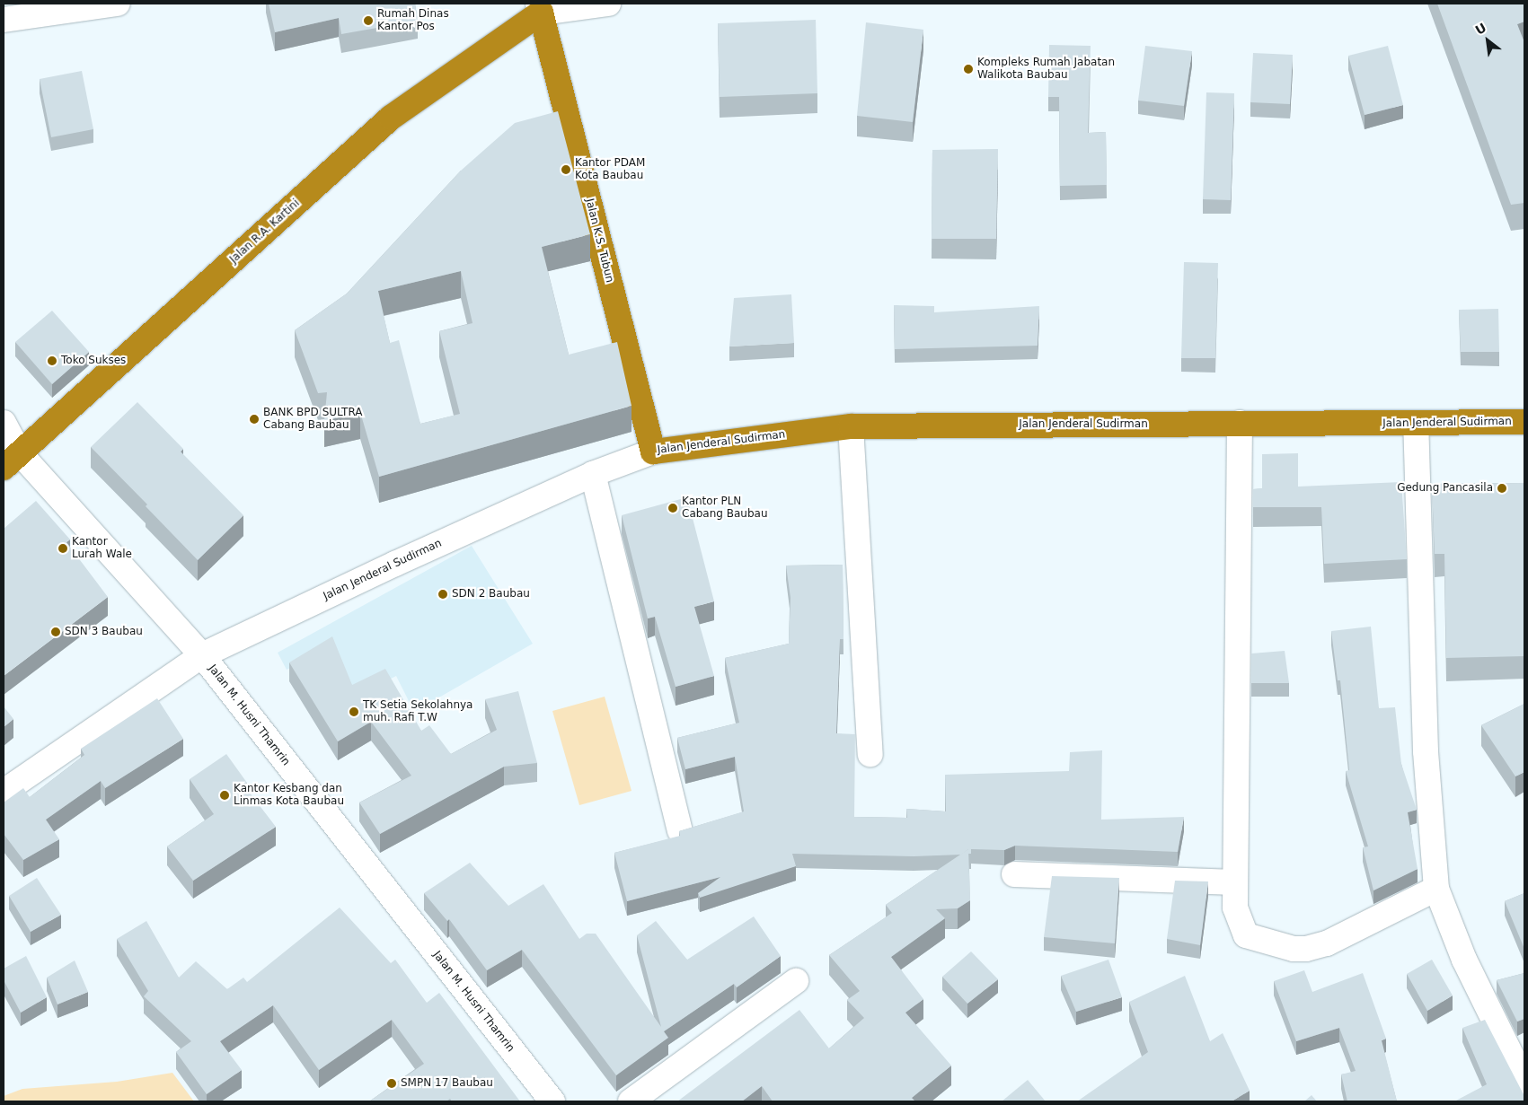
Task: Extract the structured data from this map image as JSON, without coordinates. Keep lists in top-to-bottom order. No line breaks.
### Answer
{"streets":{"highway":["Jalan R.A. Kartini","Jalan K.S. Tubun","Jalan Jenderal Sudirman"],"street":["Jalan M. Husni Thamrin"]},"crossings":[["Jalan R.A. Kartini","Jalan K.S. Tubun"],["Jalan R.A. Kartini","Jalan M. Husni Thamrin"],["Jalan K.S. Tubun","Jalan Jenderal Sudirman"],["Jalan Jenderal Sudirman","Jalan M. Husni Thamrin"]],"places":["Rumah Dinas Kantor Pos","Kompleks Rumah Jabatan Walikota Baubau","Kantor PDAM Kota Baubau","Toko Sukses","BANK BPD SULTRA Cabang Baubau","Gedung Pancasila","Kantor PLN Cabang Baubau","Kantor Lurah Wale","SDN 2 Baubau","SDN 3 Baubau","TK Setia Sekolahnya muh. Rafi T.W","Kantor Kesbang dan Linmas Kota Baubau","SMPN 17 Baubau"],"north":"top left"}
